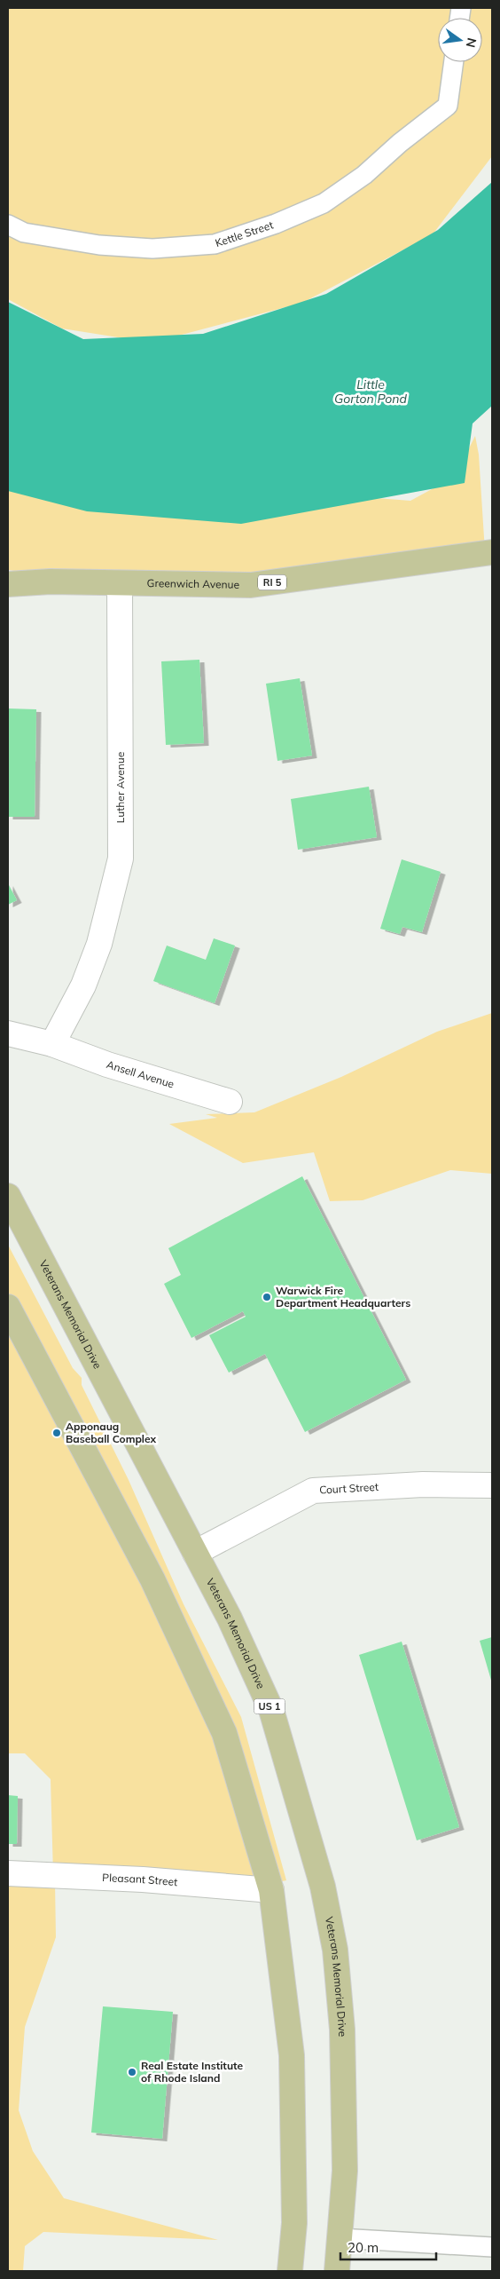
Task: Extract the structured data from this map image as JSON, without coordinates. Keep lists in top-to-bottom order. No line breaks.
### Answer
{"streets":{"main road":["RI 5","Greenwich Avenue","Veterans Memorial Drive","US 1"],"street":["Luther Avenue","Ansell Avenue","Court Street","Pleasant Street"],"lane":["Kettle Street"]},"crossings":[["Greenwich Avenue","Luther Avenue"],["Luther Avenue","Ansell Avenue"],["Veterans Memorial Drive","Court Street"]],"water":["Little Gorton Pond"],"places":["Warwick Fire Department Headquarters","Apponaug Baseball Complex","Real Estate Institute of Rhode Island"],"scale_bar":"20 m","north":"right"}
